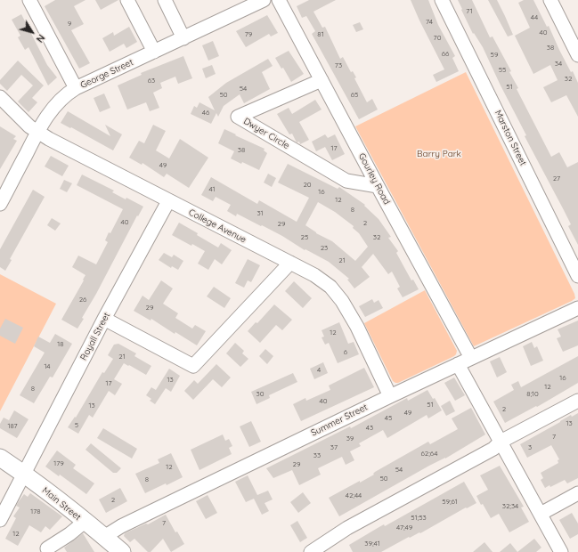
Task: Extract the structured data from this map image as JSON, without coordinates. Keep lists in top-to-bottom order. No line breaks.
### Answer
{"streets":{"main road":["Main Street"],"street":["George Street","Dwyer Circle","Marston Street","Gourley Road","College Avenue","Royall Street","Summer Street"]},"crossings":[["George Street","College Avenue"],["Dwyer Circle","Gourley Road"],["Gourley Road","Summer Street"],["College Avenue","Royall Street"],["College Avenue","Summer Street"],["Royall Street","Main Street"],["Summer Street","Main Street"]],"parks":["Barry Park"],"house_numbers":["71","44","74","9","40","79","81","70","38","66","59","34","73","55","32","63","51","54","50","65","46","17","38","49","27","20","41","16","12","8","31","40","2","29","25","32","23","21","26","29","12","18","6","21","14","4","16","13","17","12","8","30","8;10","40","51","13","2","49","45","13","5","187","43","7","39","37","3","62;64","33","179","29","12","54","50","8","42;44","2","59;61","32;34","178","51;53","7","47;49","12","39;41"],"north":"bottom right"}
